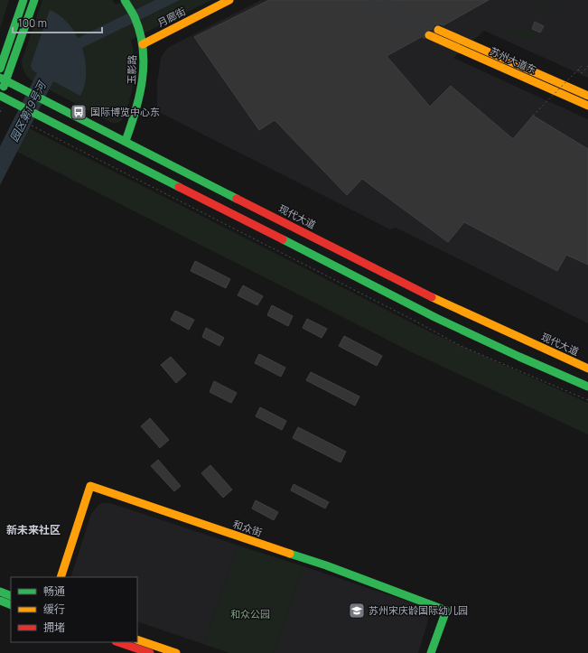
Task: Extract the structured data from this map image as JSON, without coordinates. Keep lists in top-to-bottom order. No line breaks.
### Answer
{"streets":{"main road":["月廊街","苏州大道东","玉影路","现代大道","和众街"]},"crossings":[["月廊街","玉影路"],["玉影路","现代大道"]],"districts":["新未来社区"],"water":["园区第19号河"],"parks":["和众公园"],"places":{"bus stop":["国际博览中心东"],"school or university":["苏州宋庆龄国际幼儿园"]},"legend":["畅通","缓行","拥堵"],"scale_bar":"100 m"}
